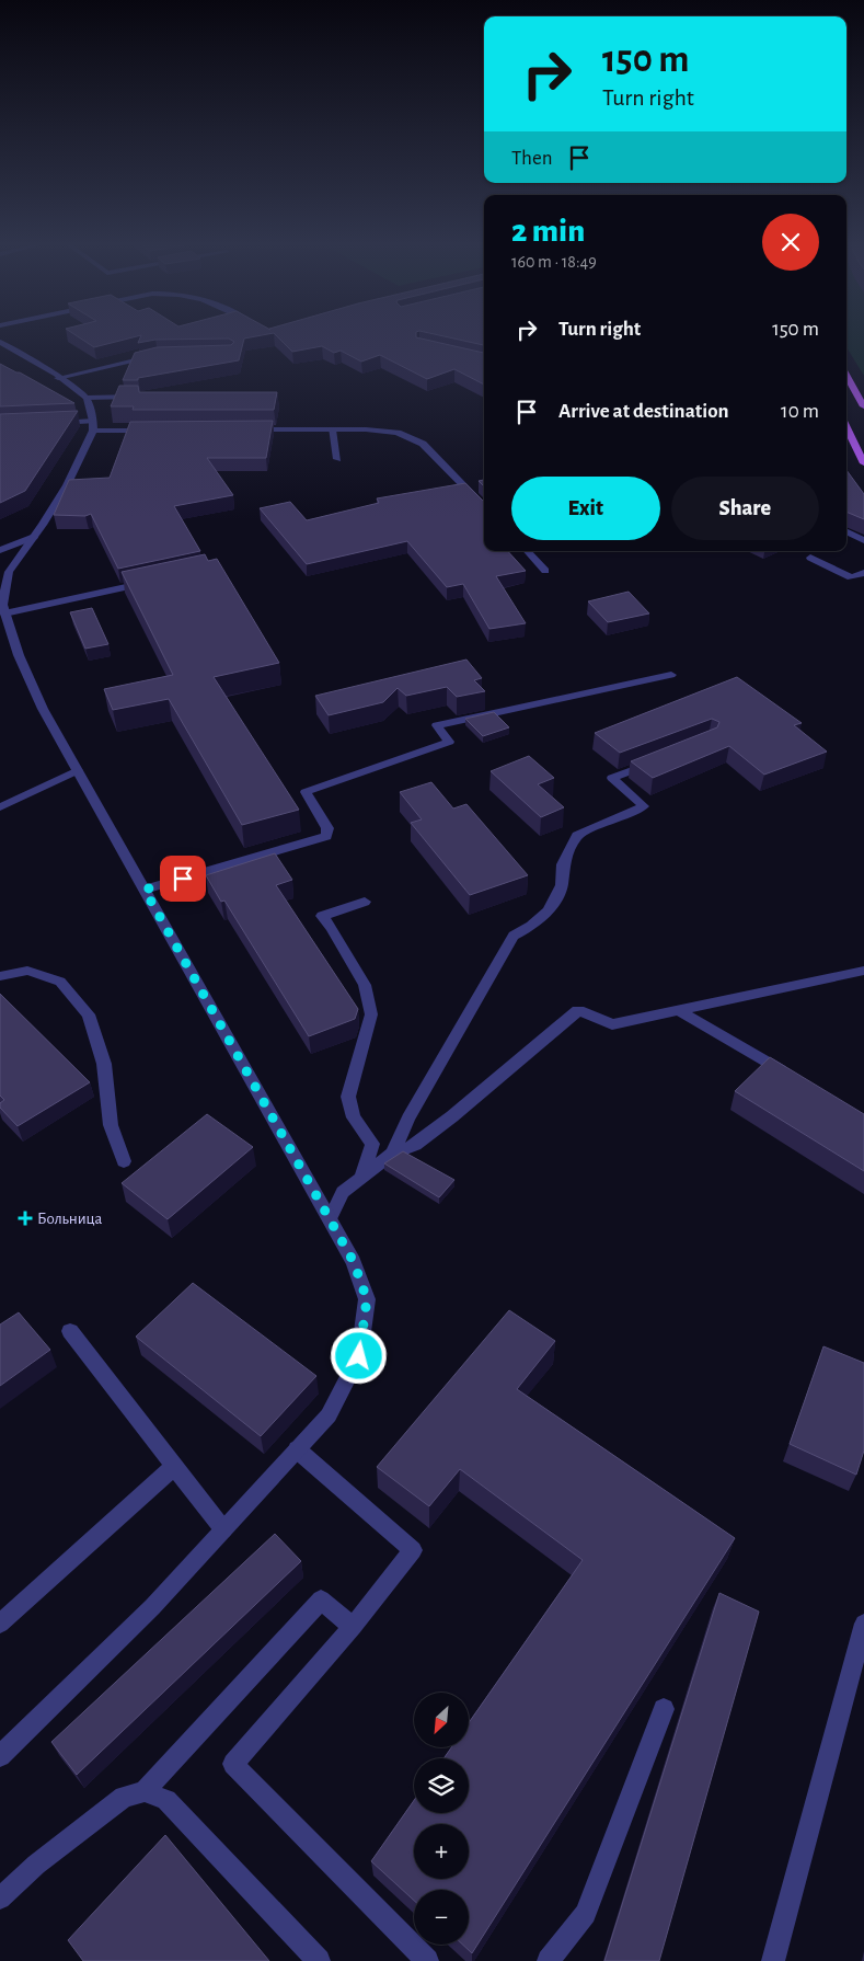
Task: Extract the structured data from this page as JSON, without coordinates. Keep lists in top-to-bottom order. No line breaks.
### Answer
{"places":{"health":["Больница"]},"north":"bottom left","page":{"turn":["150 m","Turn right"],"then":"Then","heading":["2 min","160 m · 18:49"],"list":[{"name":"Turn right","value":"150 m"},{"name":"Arrive at destination","value":"10 m"}],"buttons":["Exit","Share"],"map_buttons":["+","−"]}}
